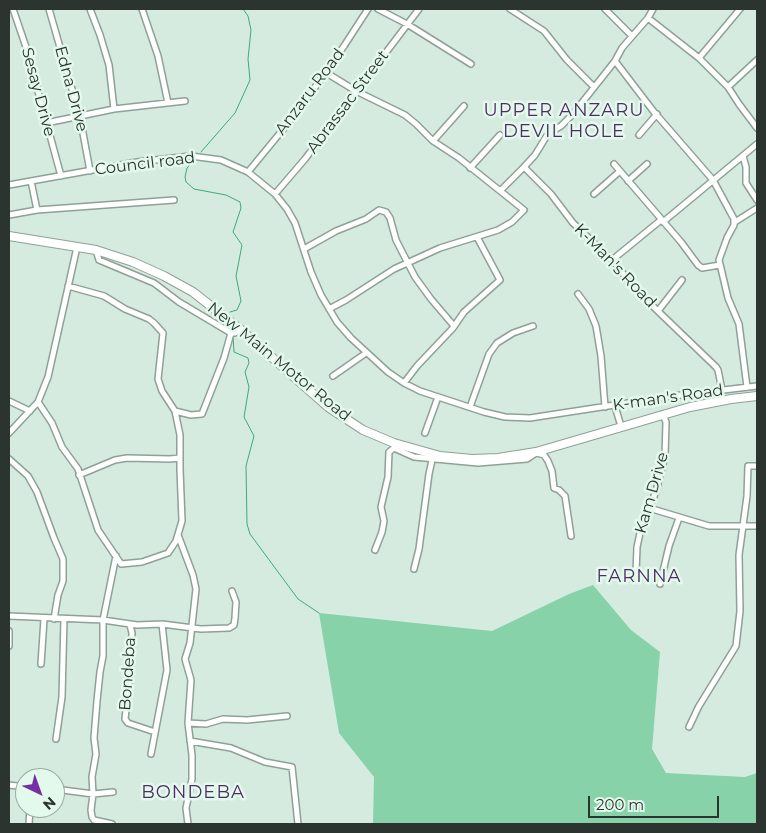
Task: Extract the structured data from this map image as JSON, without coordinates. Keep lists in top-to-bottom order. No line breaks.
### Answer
{"streets":{"highway":["New Main Motor Road"],"street":["Edna Drive","Sesay Drive","Anzaru Road","Abrassac Street","Council road","K-Man's Road","K-man's Road","Kam Drive","Bondeba"]},"crossings":[["Edna Drive","Council road"],["Sesay Drive","Council road"],["Anzaru Road","Council road"],["Abrassac Street","Council road"],["Council road","K-man's Road"],["K-Man's Road","K-man's Road"],["New Main Motor Road","Kam Drive"]],"districts":["UPPER ANZARU DEVIL HOLE","FARNNA","BONDEBA"],"scale_bar":"200 m","north":"bottom right"}
